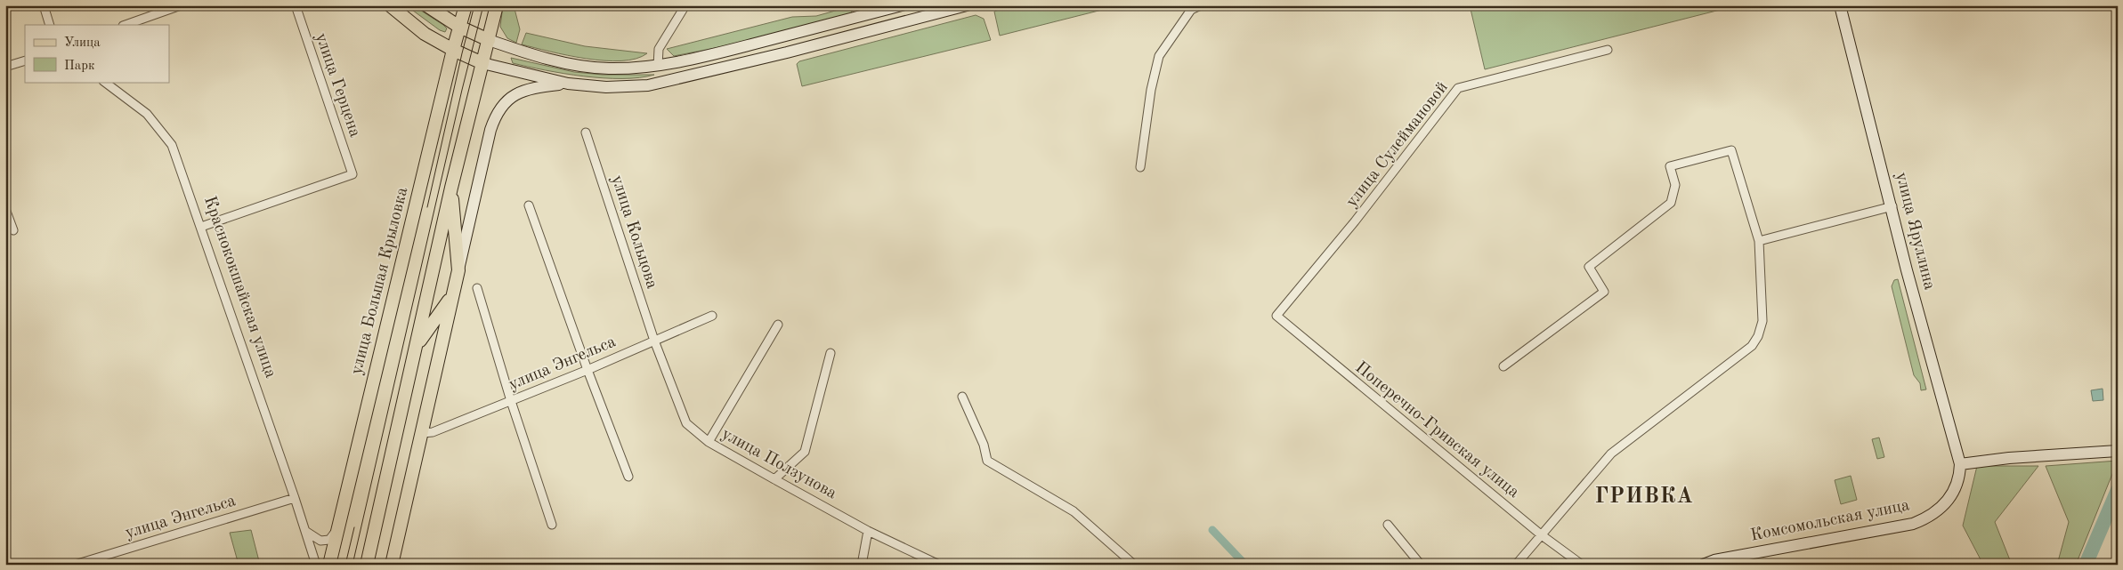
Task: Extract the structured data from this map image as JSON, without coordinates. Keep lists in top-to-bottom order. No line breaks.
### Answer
{"streets":{"main road":["улица Яруллина","улица Большая Крыловка","Комсомольская улица"],"street":["улица Герцена","улица Сулеймановой","улица Кольцова","Краснококшайская улица","улица Энгельса","Поперечно-Гривская улица","улица Ползунова"]},"crossings":[["улица Герцена","Краснококшайская улица"],["улица Сулеймановой","Поперечно-Гривская улица"],["улица Яруллина","Комсомольская улица"],["улица Кольцова","улица Энгельса"],["улица Кольцова","улица Ползунова"],["Краснококшайская улица","улица Энгельса"],["улица Энгельса","улица Ползунова"]],"districts":["ГРИВКА"],"legend":["Улица","Парк"]}
